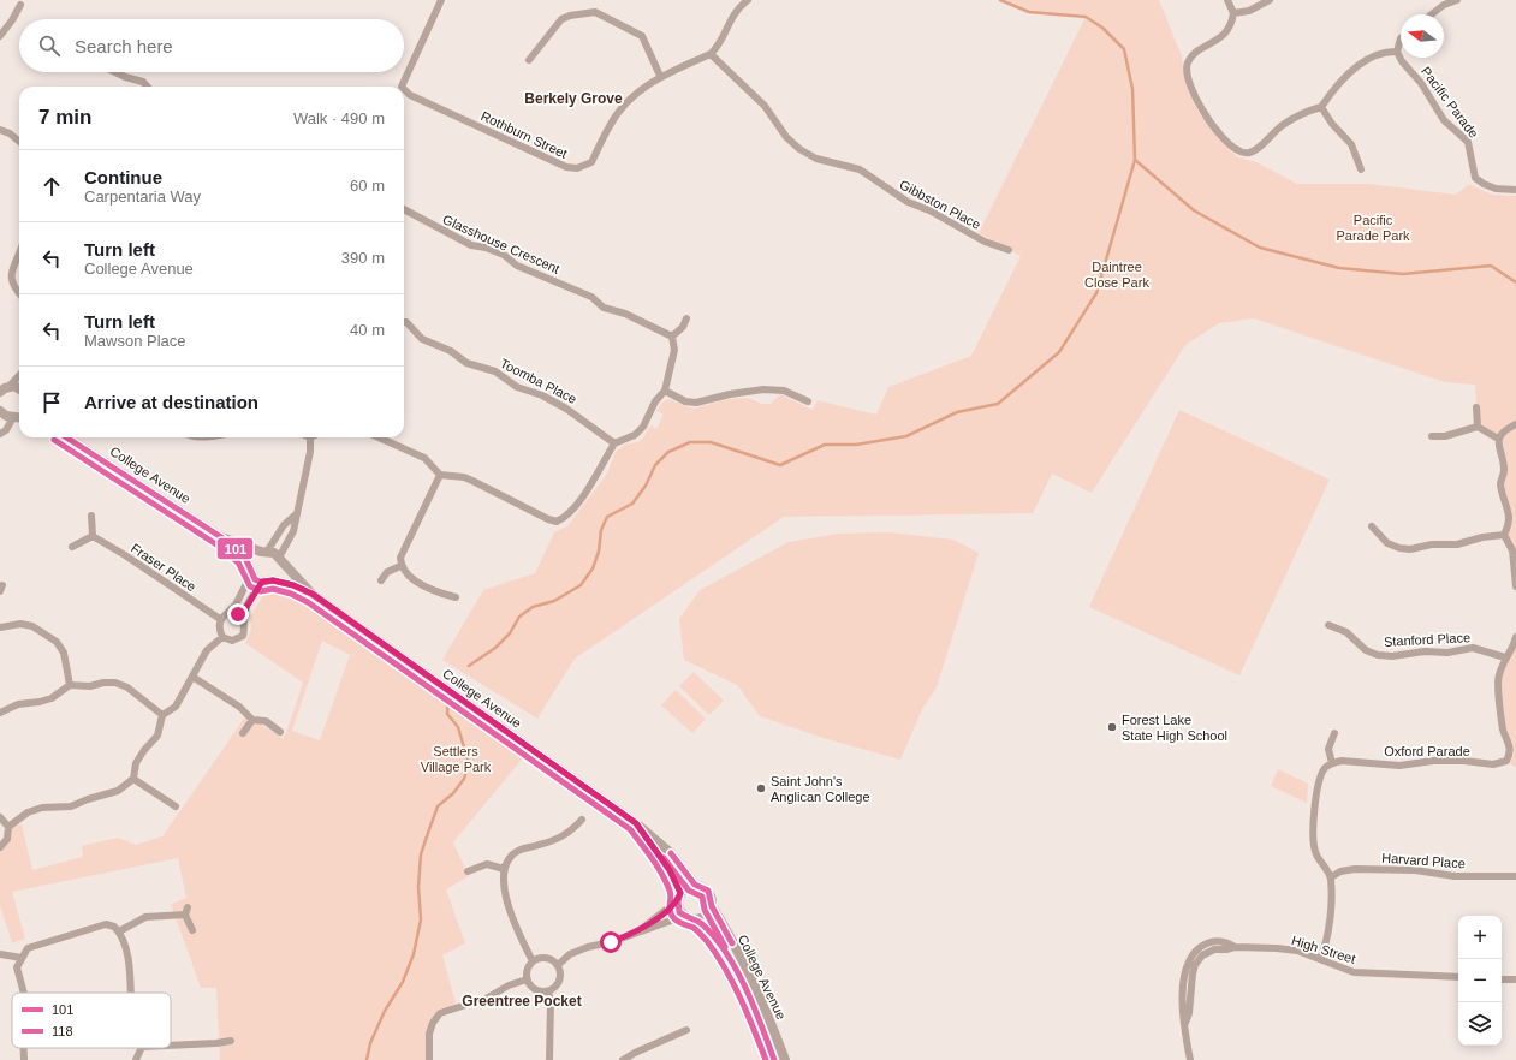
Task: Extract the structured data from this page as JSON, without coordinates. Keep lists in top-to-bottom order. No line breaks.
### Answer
{"streets":{"street":["Pacific Parade","Rothburn Street","Gibbston Place","Glasshouse Crescent","Toomba Place","College Avenue","Fraser Place","Stanford Place","Oxford Parade","Harvard Place","High Street"]},"crossings":[["Rothburn Street","Gibbston Place"],["Stanford Place","Oxford Parade"]],"districts":["Berkely Grove","Greentree Pocket"],"parks":["Pacific Parade Park","Daintree Close Park","Settlers Village Park"],"places":["Forest Lake State High School","Saint John's Anglican College"],"lines":["transit line 101","transit line 118"],"legend":["101","118"],"north":"left","page":{"search":"Search here","heading":["7 min","Walk · 490 m"],"list":[["Continue","Carpentaria Way","60 m"],["Turn left","College Avenue","390 m"],["Turn left","Mawson Place","40 m"],"Arrive at destination"],"map_buttons":["+","−"]}}
